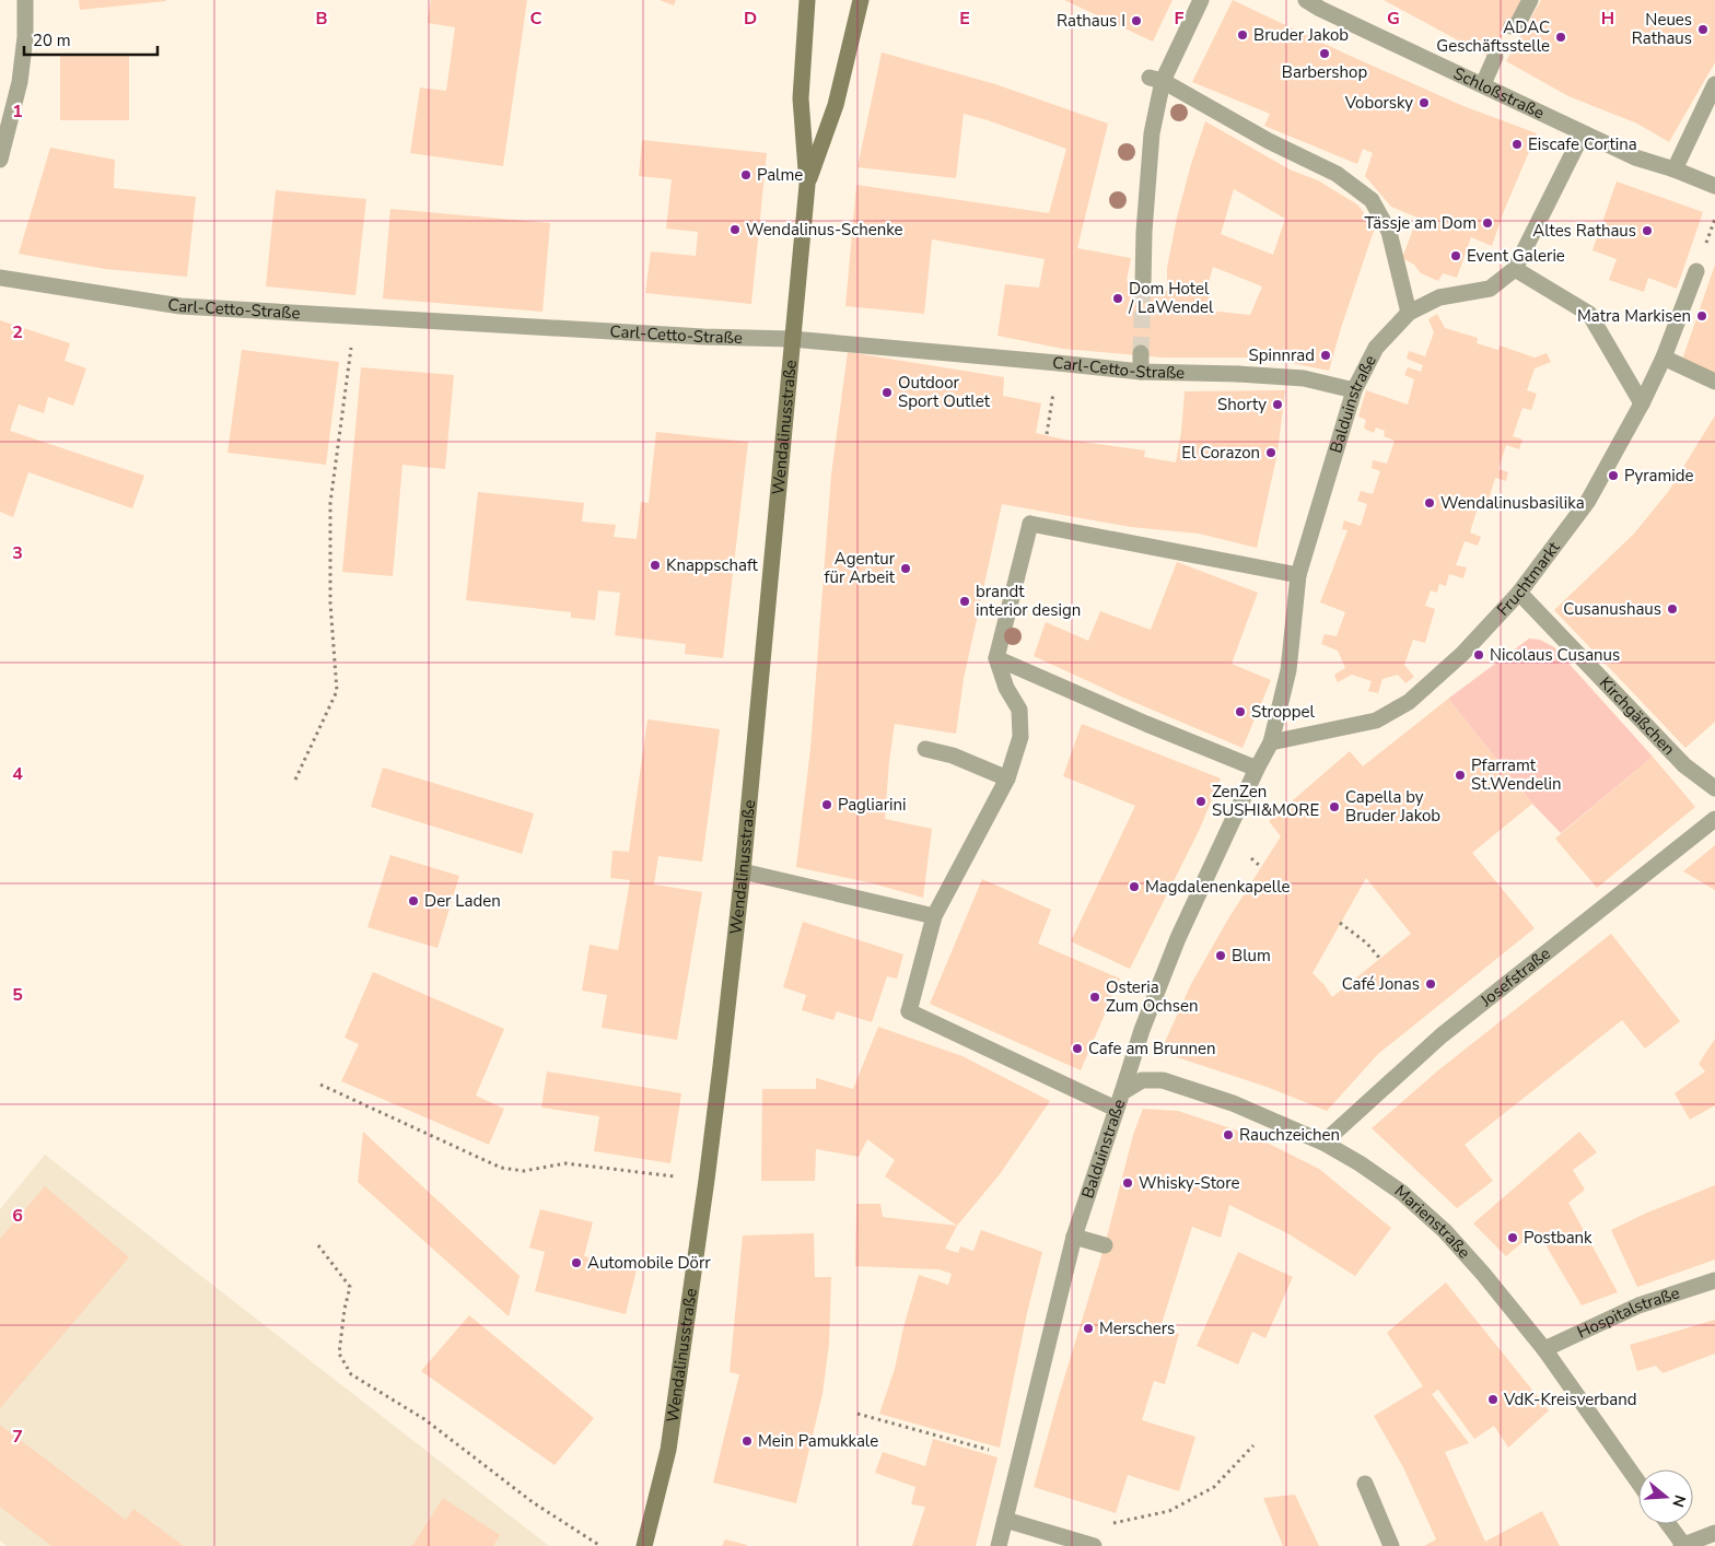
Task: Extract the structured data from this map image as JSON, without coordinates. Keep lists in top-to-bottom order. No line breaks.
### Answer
{"streets":{"main road":["Wendalinusstraße"],"street":["Schloßstraße","Carl-Cetto-Straße","Balduinstraße","Fruchtmarkt","Kirchgäßchen","Josefstraße","Marienstraße","Hospitalstraße"]},"crossings":[["Schloßstraße","Balduinstraße"],["Carl-Cetto-Straße","Balduinstraße"],["Carl-Cetto-Straße","Wendalinusstraße"],["Balduinstraße","Fruchtmarkt"],["Balduinstraße","Marienstraße"],["Fruchtmarkt","Kirchgäßchen"],["Josefstraße","Marienstraße"],["Marienstraße","Hospitalstraße"]],"places":["Rathaus I","Neues Rathaus","Bruder Jakob","ADAC Geschäftsstelle","Barbershop","Voborsky","Eiscafe Cortina","Palme","Tässje am Dom","Wendalinus-Schenke","Altes Rathaus","Event Galerie","Dom Hotel / LaWendel","Matra Markisen","Spinnrad","Outdoor Sport Outlet","Shorty","El Corazon","Pyramide","Wendalinusbasilika","Knappschaft","Agentur für Arbeit","brandt interior design","Cusanushaus","Nicolaus Cusanus","Stroppel","Pfarramt St.Wendelin","ZenZen SUSHI&MORE","Pagliarini","Capella by Bruder Jakob","Magdalenenkapelle","Der Laden","Blum","Café Jonas","Osteria Zum Ochsen","Cafe am Brunnen","Rauchzeichen","Whisky-Store","Postbank","Automobile Dörr","Merschers","VdK-Kreisverband","Mein Pamukkale"],"scale_bar":"20 m","north":"right","grid":{"columns":["B","C","D","E","F","G","H"],"rows":["1","2","3","4","5","6","7"]}}
